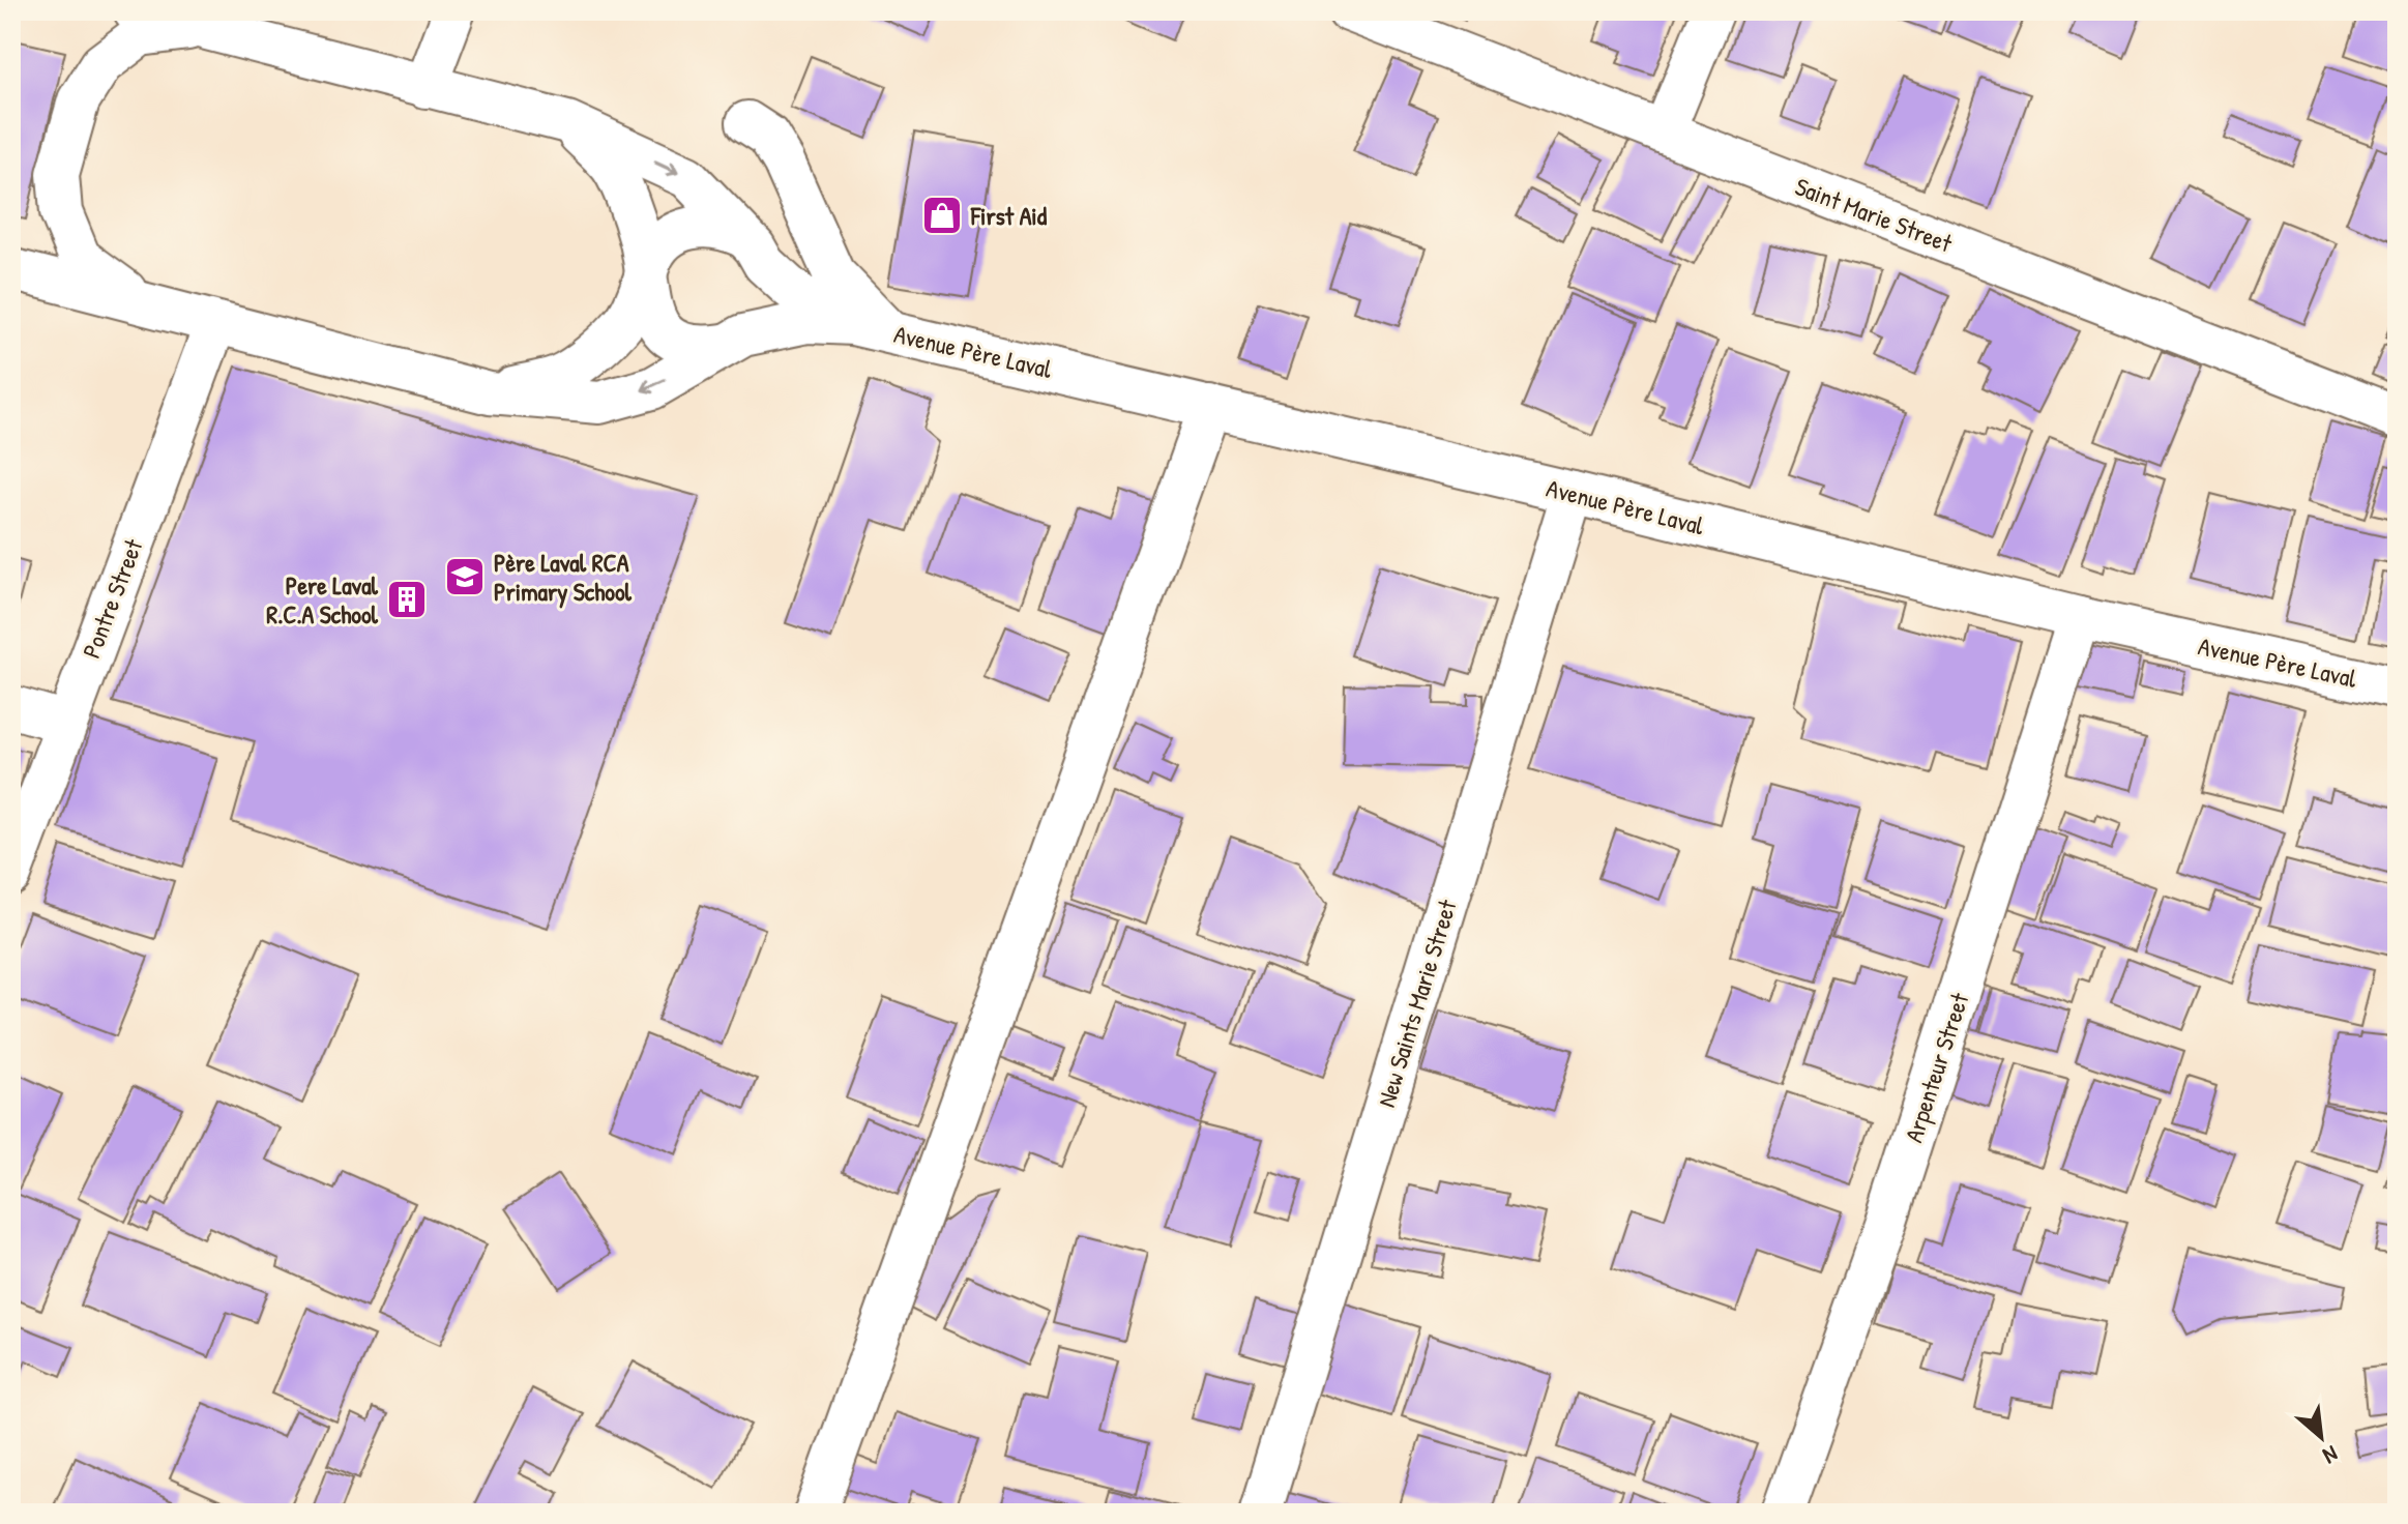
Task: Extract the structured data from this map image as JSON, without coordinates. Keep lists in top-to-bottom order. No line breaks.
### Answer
{"streets":{"street":["Saint Marie Street","Avenue Père Laval","Pontre Street","New Saints Marie Street","Arpenteur Street"]},"crossings":[["Avenue Père Laval","New Saints Marie Street"],["Avenue Père Laval","Arpenteur Street"]],"places":{"shop":["First Aid"],"school or university":["Père Laval RCA Primary School"],"building":["Pere Laval R.C.A School"]},"north":"bottom right"}
